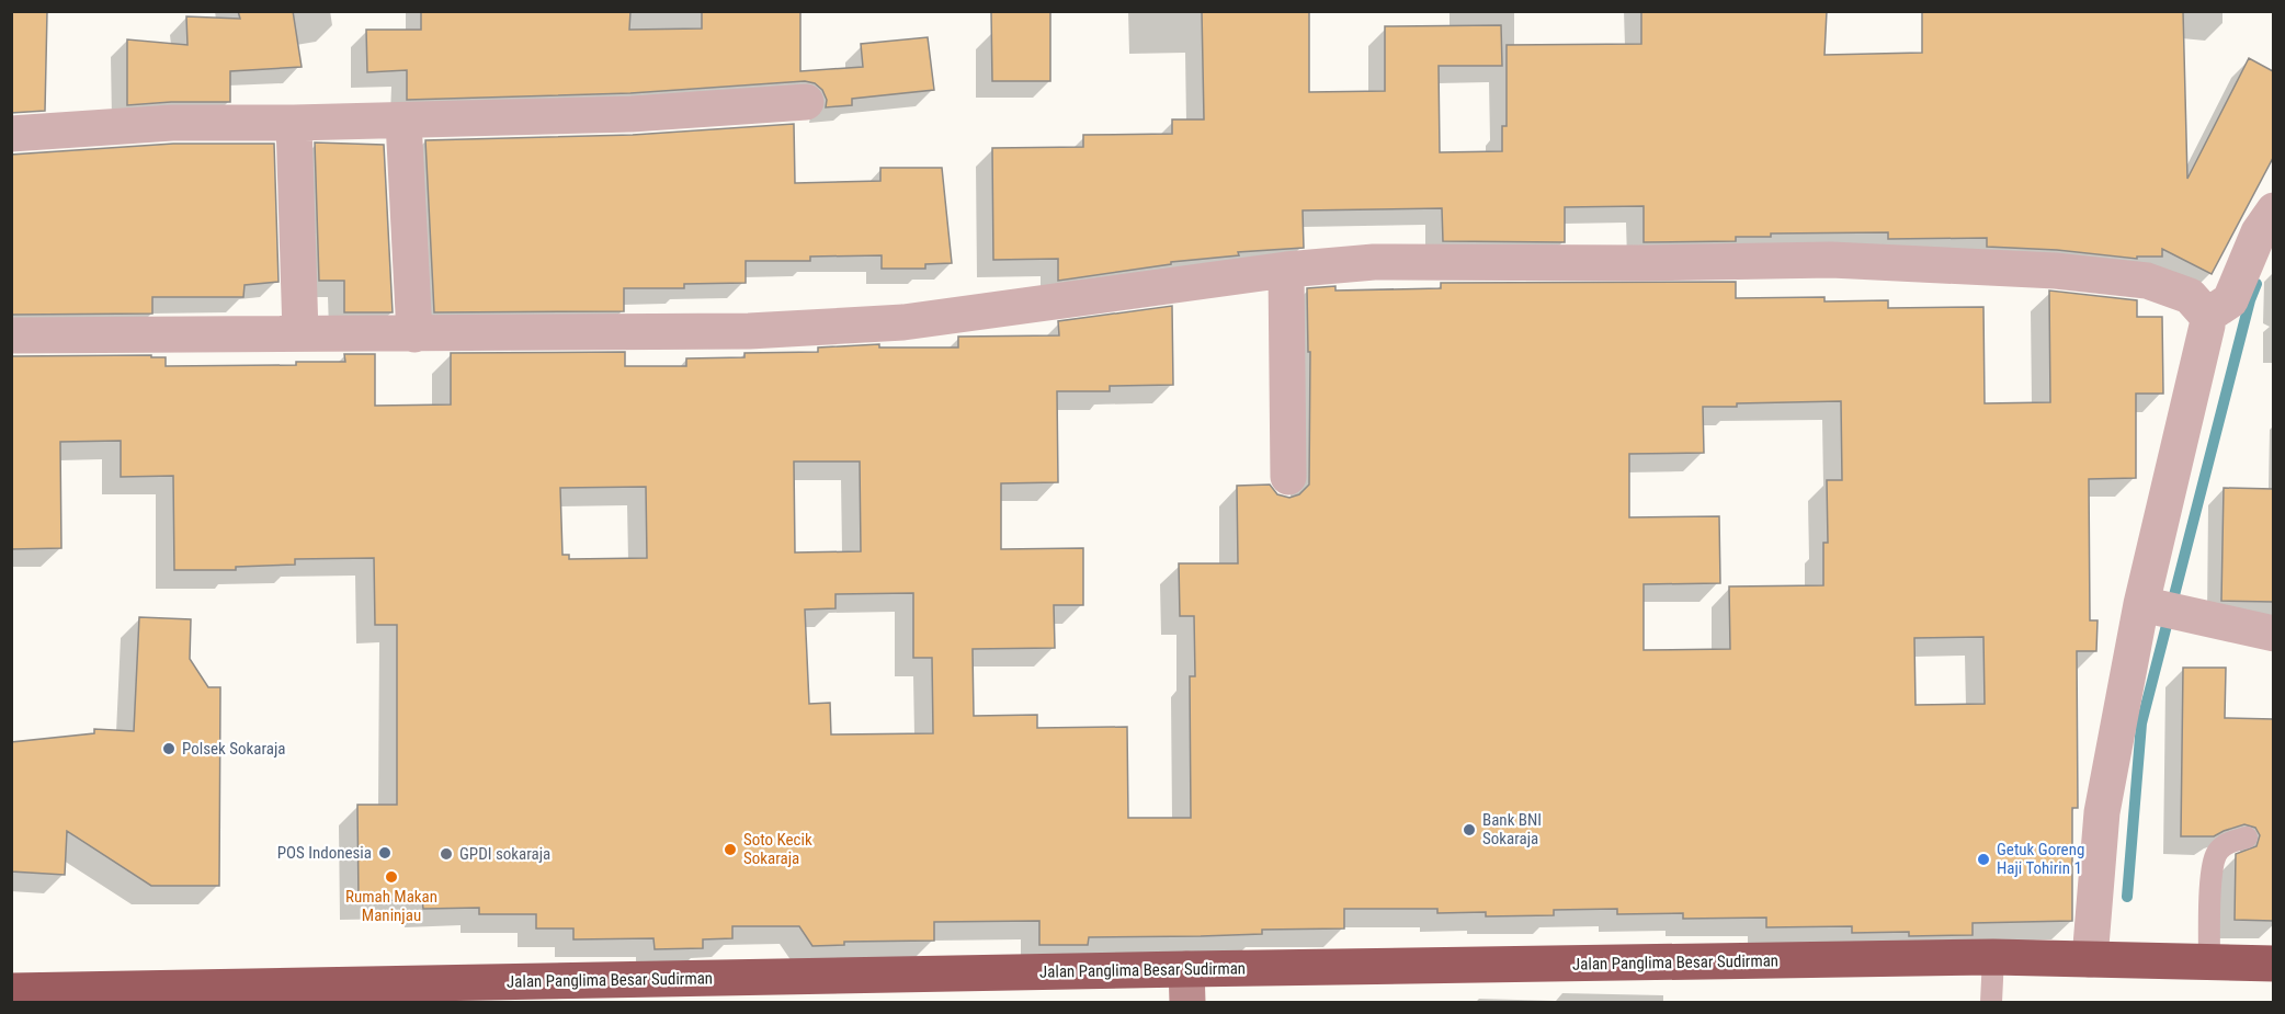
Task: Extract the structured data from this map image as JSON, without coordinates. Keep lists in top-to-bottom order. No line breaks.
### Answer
{"streets":{"highway":["Jalan Panglima Besar Sudirman"]},"places":["Polsek Sokaraja","Bank BNI Sokaraja","Soto Kecik Sokaraja","POS Indonesia","GPDI sokaraja","Getuk Goreng Haji Tohirin 1","Rumah Makan Maninjau"]}
